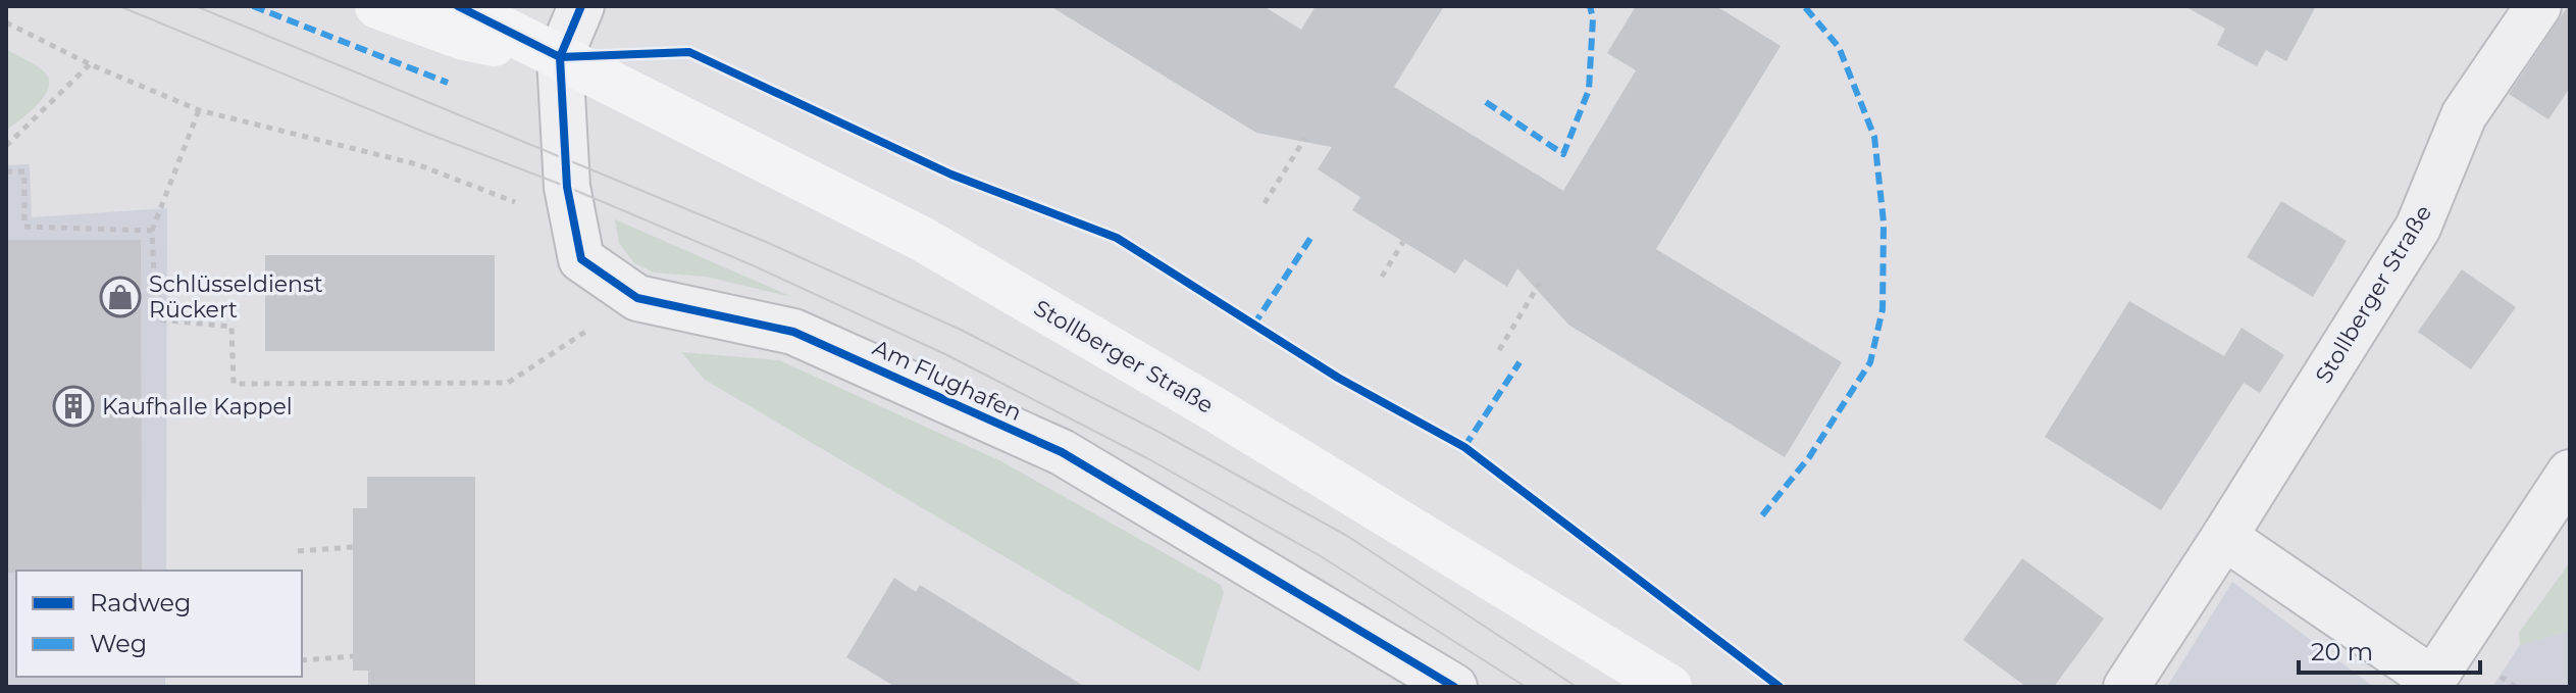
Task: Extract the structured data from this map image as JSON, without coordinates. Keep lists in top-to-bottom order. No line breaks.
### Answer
{"streets":{"main road":["Stollberger Straße"],"street":["Am Flughafen"]},"crossings":[["Stollberger Straße","Am Flughafen"]],"places":{"shop":["Schlüsseldienst Rückert"],"building":["Kaufhalle Kappel"]},"legend":["Radweg","Weg"],"scale_bar":"20 m"}
